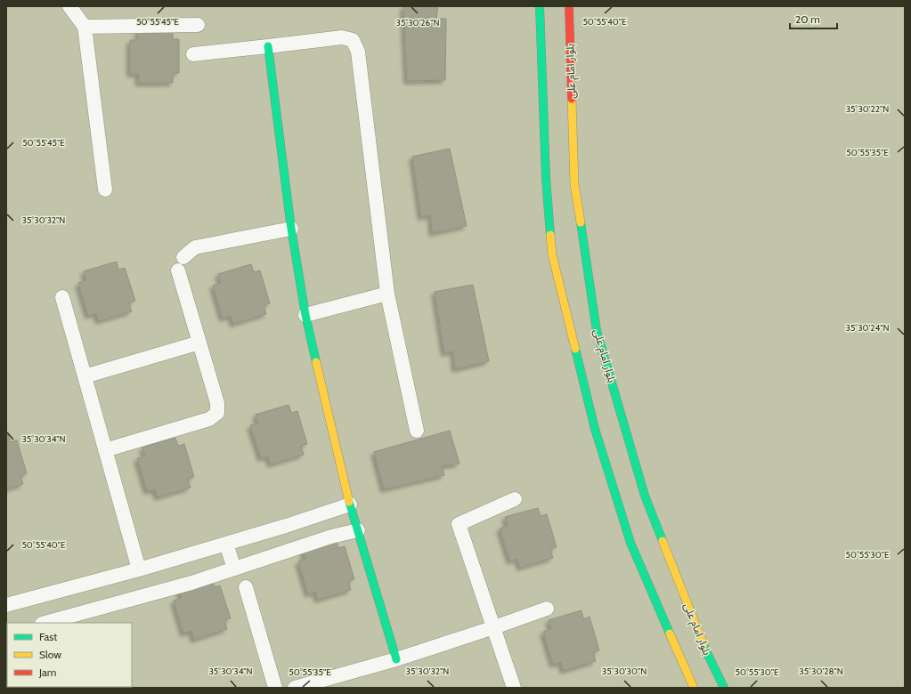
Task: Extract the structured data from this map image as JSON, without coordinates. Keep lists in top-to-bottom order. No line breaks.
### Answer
{"streets":{"main road":["بلوار امام علی"]},"legend":["Fast","Slow","Jam"],"scale_bar":"20 m","coordinates":["50°55'45\"E","50°55'40\"E","35°30'26\"N","35°30'22\"N","50°55'35\"E","35°30'32\"N","35°30'24\"N","35°30'34\"N","50°55'30\"E","35°30'30\"N","35°30'28\"N"]}
